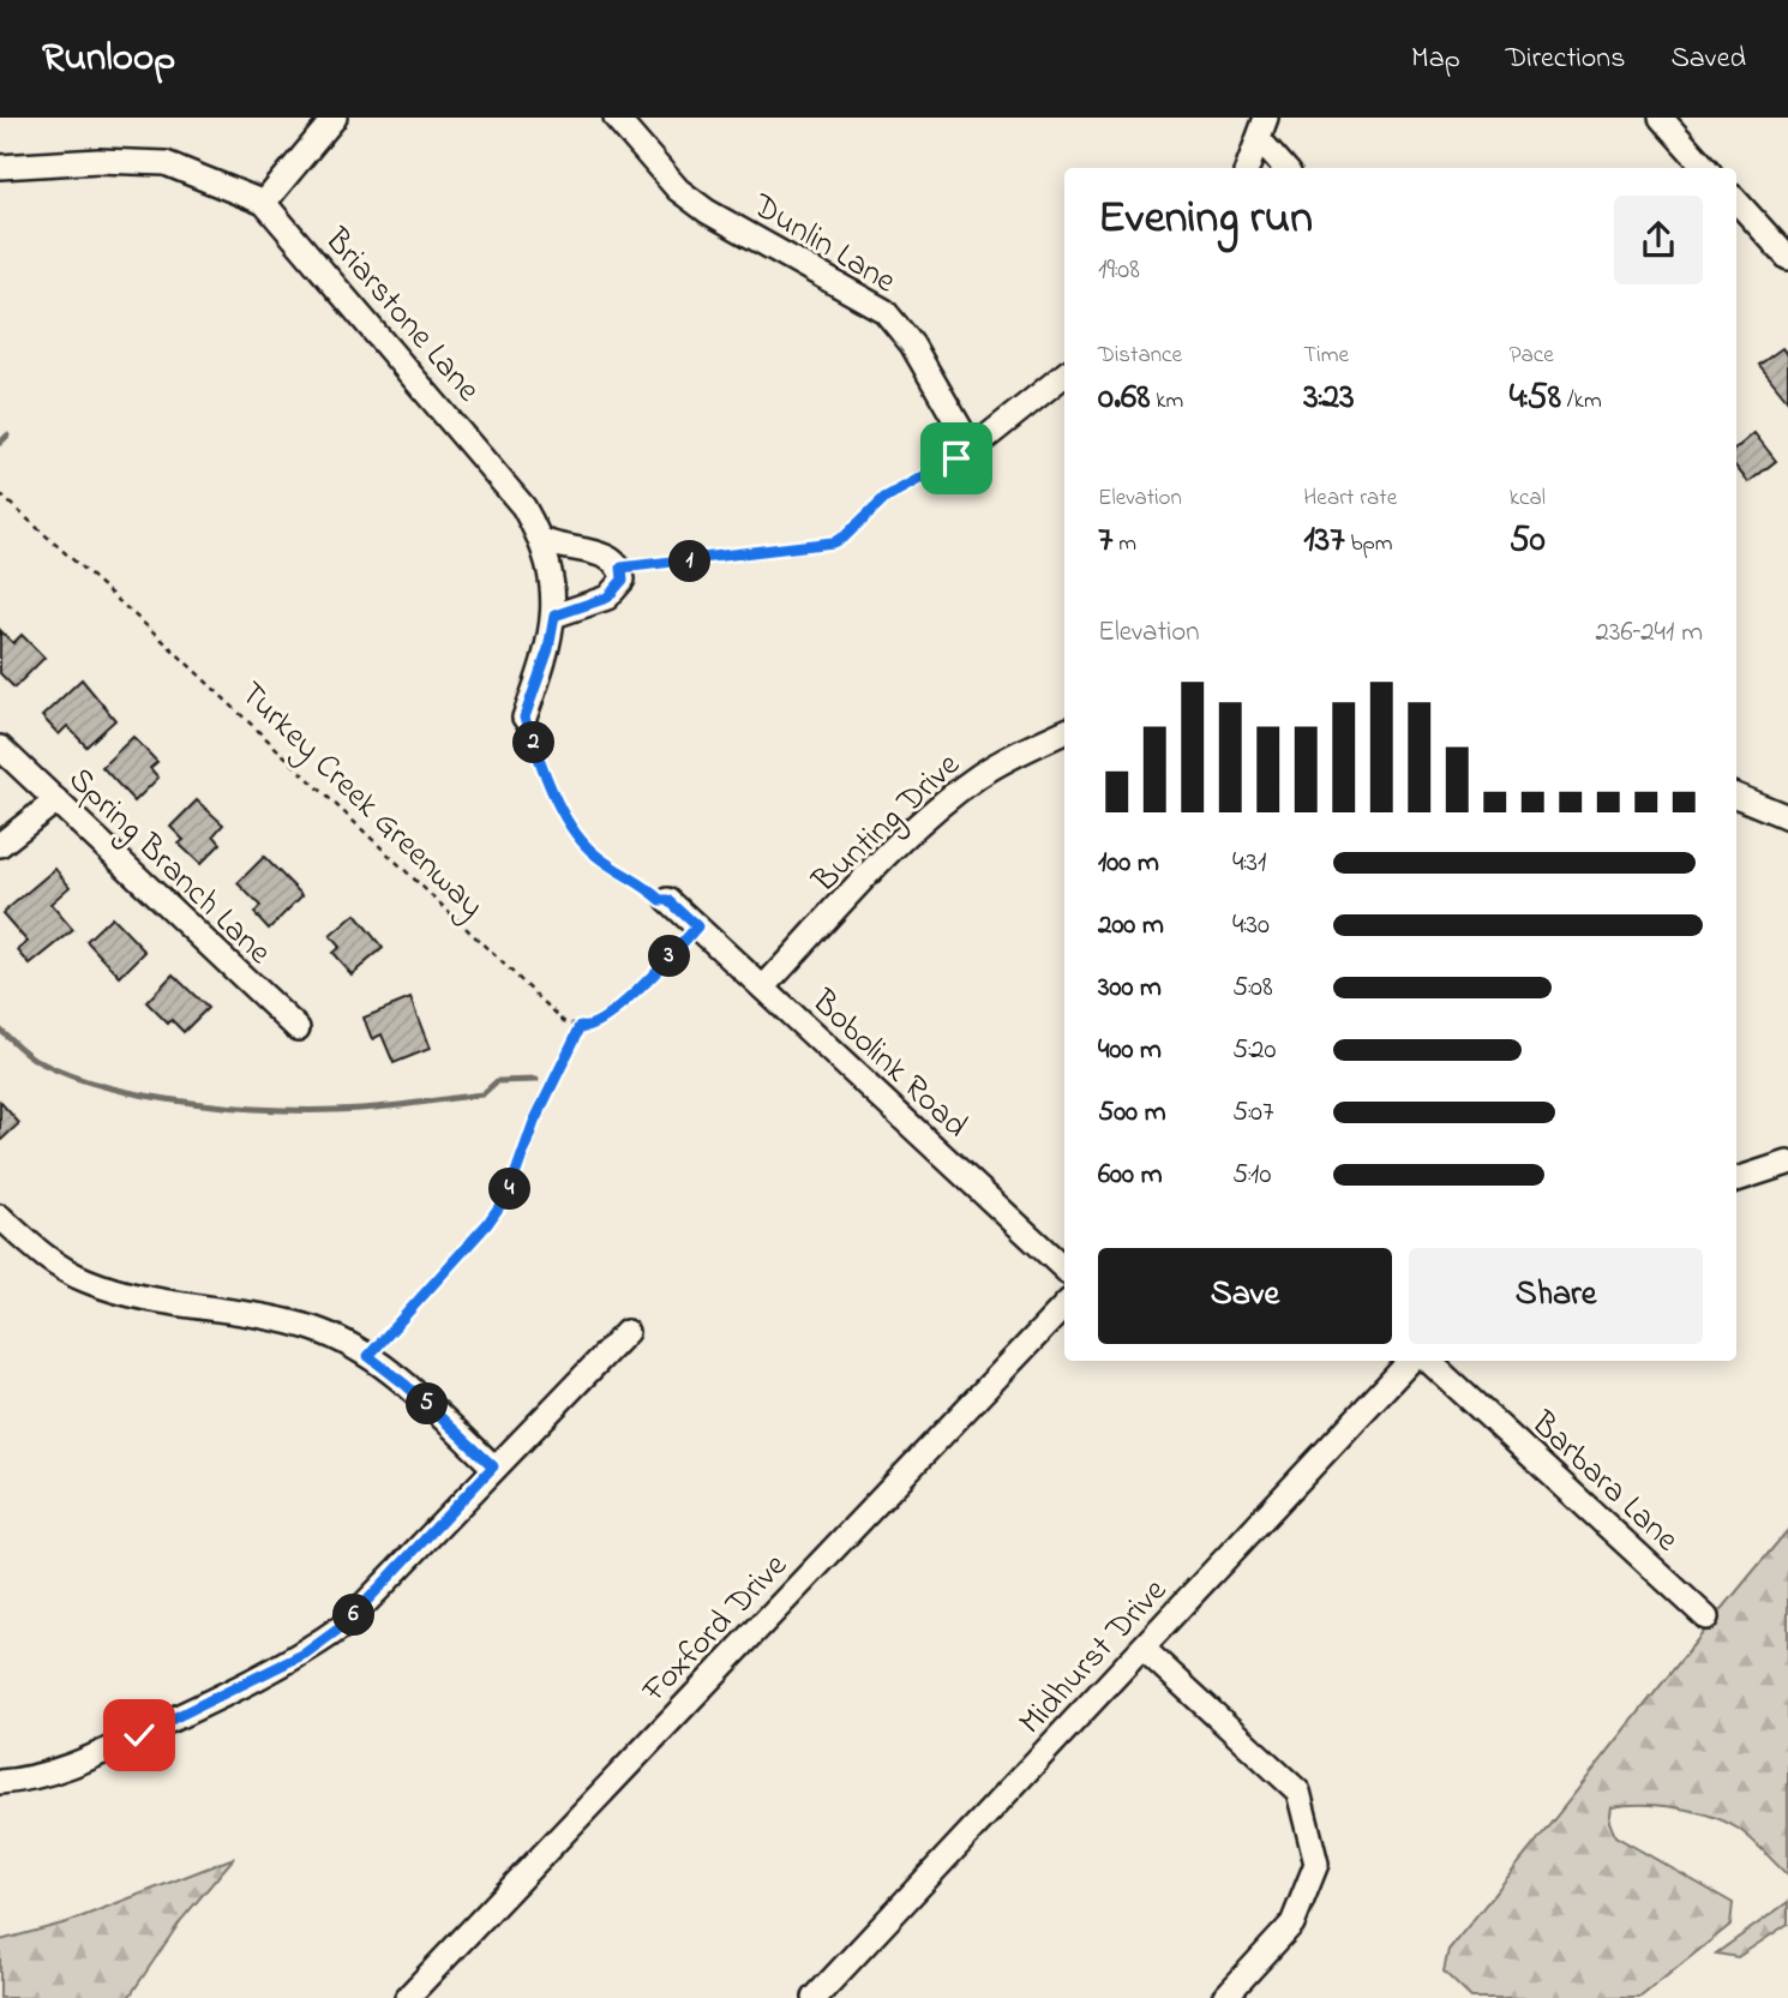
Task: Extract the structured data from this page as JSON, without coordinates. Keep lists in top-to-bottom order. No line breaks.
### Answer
{"streets":{"street":["Dunlin Lane","Briarstone Lane","Bunting Drive","Spring Branch Lane","Bobolink Road","Barbara Lane","Foxford Drive","Midhurst Drive"],"path":["Turkey Creek Greenway"]},"crossings":[["Bunting Drive","Bobolink Road"]],"page":{"header":"Runloop","nav":["Map","Directions","Saved"],"heading":["Evening run","19:08"],"stats":[["Distance","0.68 km"],["Time","3:23"],["Pace","4:58 /km"],["Elevation","7 m"],["Heart rate","137 bpm"],["kcal","50"]],"pins":["1","2","3","4","5","6"],"chart":["Elevation","236–241 m"],"list":[{"name":"100 m","note":"4:31"},{"name":"200 m","note":"4:30"},{"name":"300 m","note":"5:08"},{"name":"400 m","note":"5:20"},{"name":"500 m","note":"5:07"},{"name":"600 m","note":"5:10"}],"buttons":["Save","Share"]}}
